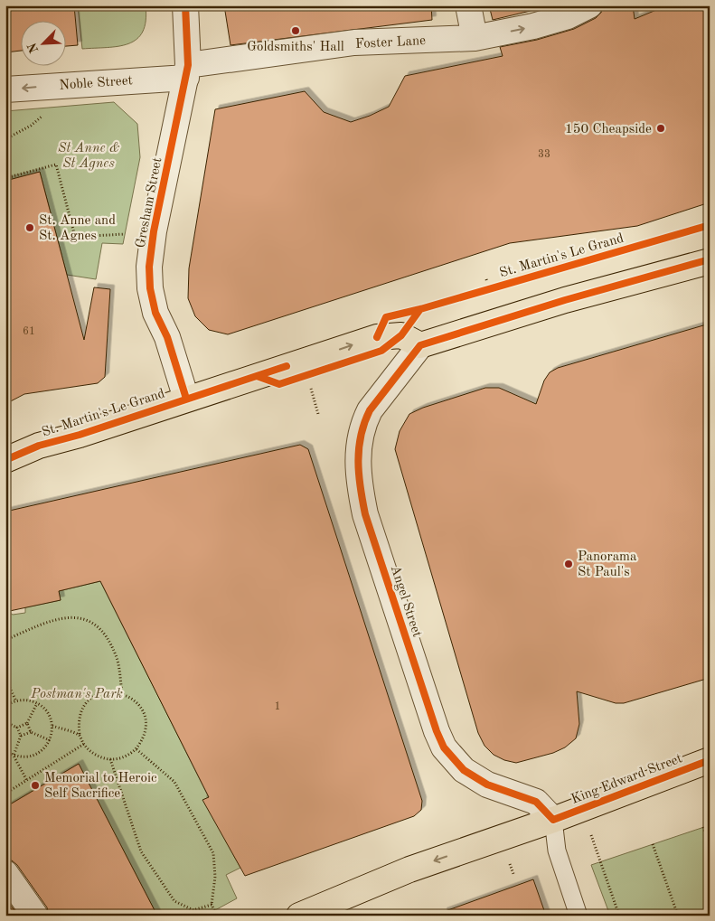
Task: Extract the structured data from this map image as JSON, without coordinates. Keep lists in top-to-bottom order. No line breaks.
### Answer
{"streets":{"main road":["St. Martin's Le Grand","King Edward Street"],"street":["Foster Lane","Noble Street","Gresham Street","Angel Street"]},"crossings":[["Foster Lane","Noble Street"],["Foster Lane","Gresham Street"],["Noble Street","Gresham Street"],["Gresham Street","St. Martin's Le Grand"],["St. Martin's Le Grand","Angel Street"],["Angel Street","King Edward Street"]],"one_way":["Noble Street","St. Martin's Le Grand","King Edward Street"],"parks":["St Anne & St Agnes","Postman's Park"],"places":["Goldsmiths' Hall","150 Cheapside","St. Anne and St. Agnes","Panorama St Paul's","Memorial to Heroic Self Sacrifice"],"house_numbers":["33","61","1"],"north":"bottom left"}
